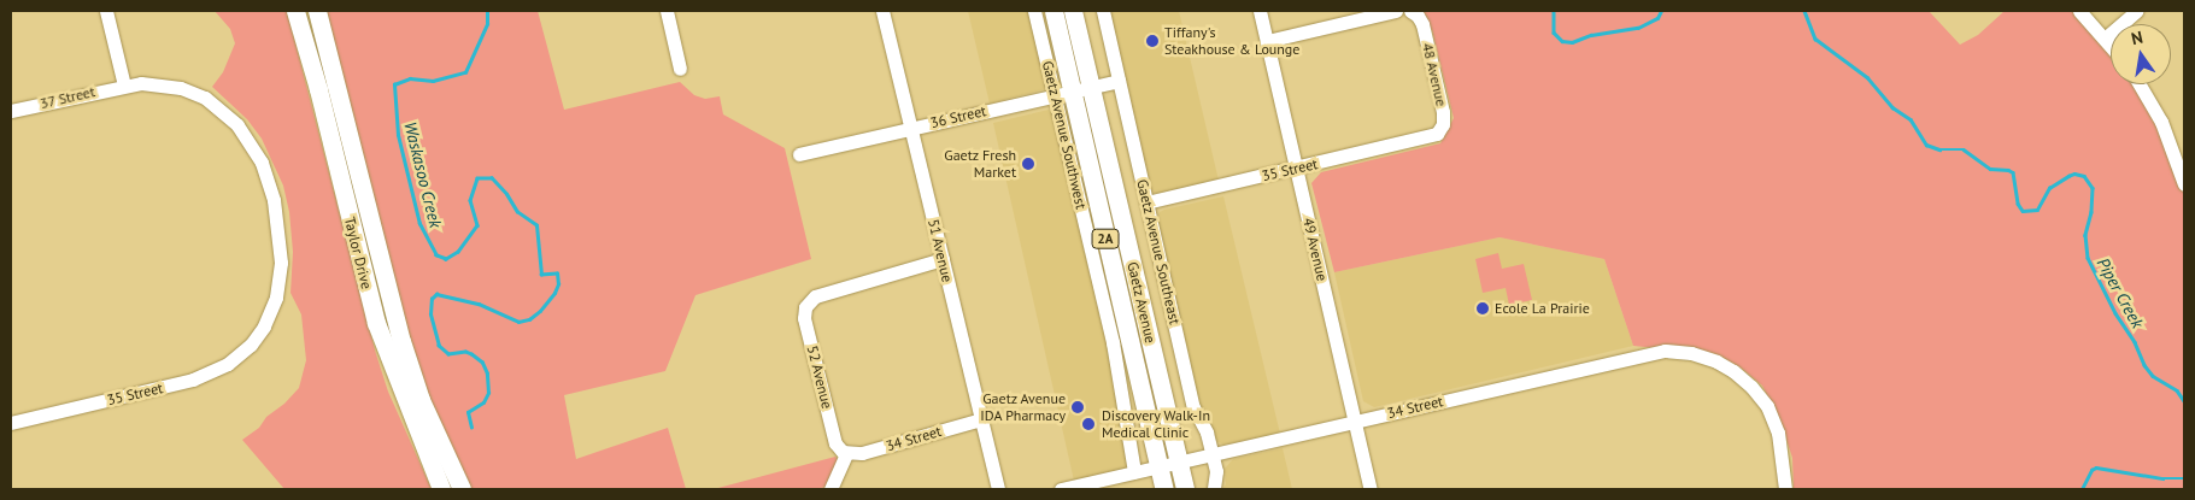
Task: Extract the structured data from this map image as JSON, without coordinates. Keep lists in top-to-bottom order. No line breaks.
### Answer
{"streets":{"main road":["2A","Taylor Drive","Gaetz Avenue"],"street":["48 Avenue","37 Street","36 Street","Gaetz Avenue Southwest","35 Street","49 Avenue","51 Avenue","Gaetz Avenue Southeast","52 Avenue","34 Street"]},"crossings":[["48 Avenue","35 Street"],["37 Street","35 Street"],["36 Street","Gaetz Avenue Southwest"],["36 Street","51 Avenue"],["36 Street","Gaetz Avenue Southeast"],["36 Street","Gaetz Avenue"],["Gaetz Avenue Southwest","Gaetz Avenue"],["Gaetz Avenue Southwest","34 Street"],["35 Street","49 Avenue"],["35 Street","Gaetz Avenue Southeast"],["49 Avenue","34 Street"],["51 Avenue","52 Avenue"],["51 Avenue","34 Street"],["Gaetz Avenue Southeast","34 Street"],["Gaetz Avenue","34 Street"],["52 Avenue","34 Street"]],"water":["Waskasoo Creek","Piper Creek"],"places":["Tiffany's Steakhouse & Lounge","Gaetz Fresh Market","Ecole La Prairie","Gaetz Avenue IDA Pharmacy","Discovery Walk-In Medical Clinic"],"north":"top"}
